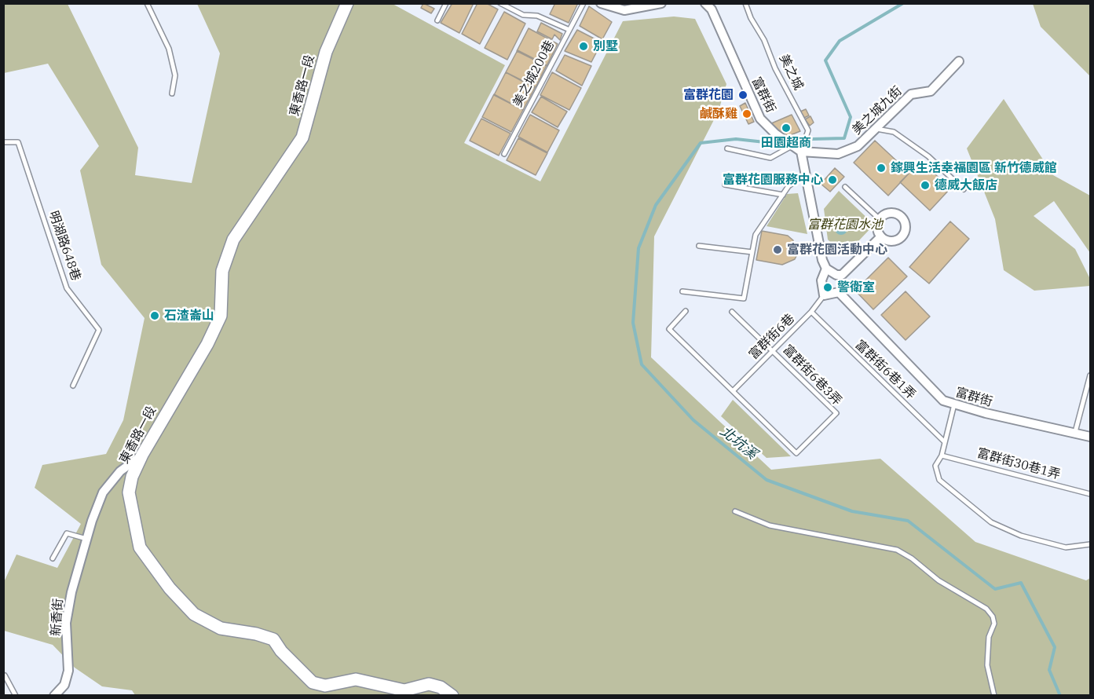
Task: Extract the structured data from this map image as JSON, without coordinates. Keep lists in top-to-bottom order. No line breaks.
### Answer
{"streets":{"street":["東香路一段","富群街","美之城九街","新香街"],"lane":["美之城","美之城200巷","明湖路648巷","富群街6巷","富群街6巷1弄","富群街6巷3弄","富群街30巷1弄"]},"crossings":[["美之城","富群街"],["美之城","美之城九街"],["東香路一段","新香街"],["富群街","美之城九街"],["富群街6巷","富群街6巷1弄"],["富群街6巷","富群街6巷3弄"]],"water":["北坑溪"],"parks":["富群花園水池"],"places":["別墅","富群花園","鹹酥雞","田園超商","鎵興生活幸福園區 新竹德威館","富群花園服務中心","德威大飯店","富群花園活動中心","警衛室","石渣崙山"]}
